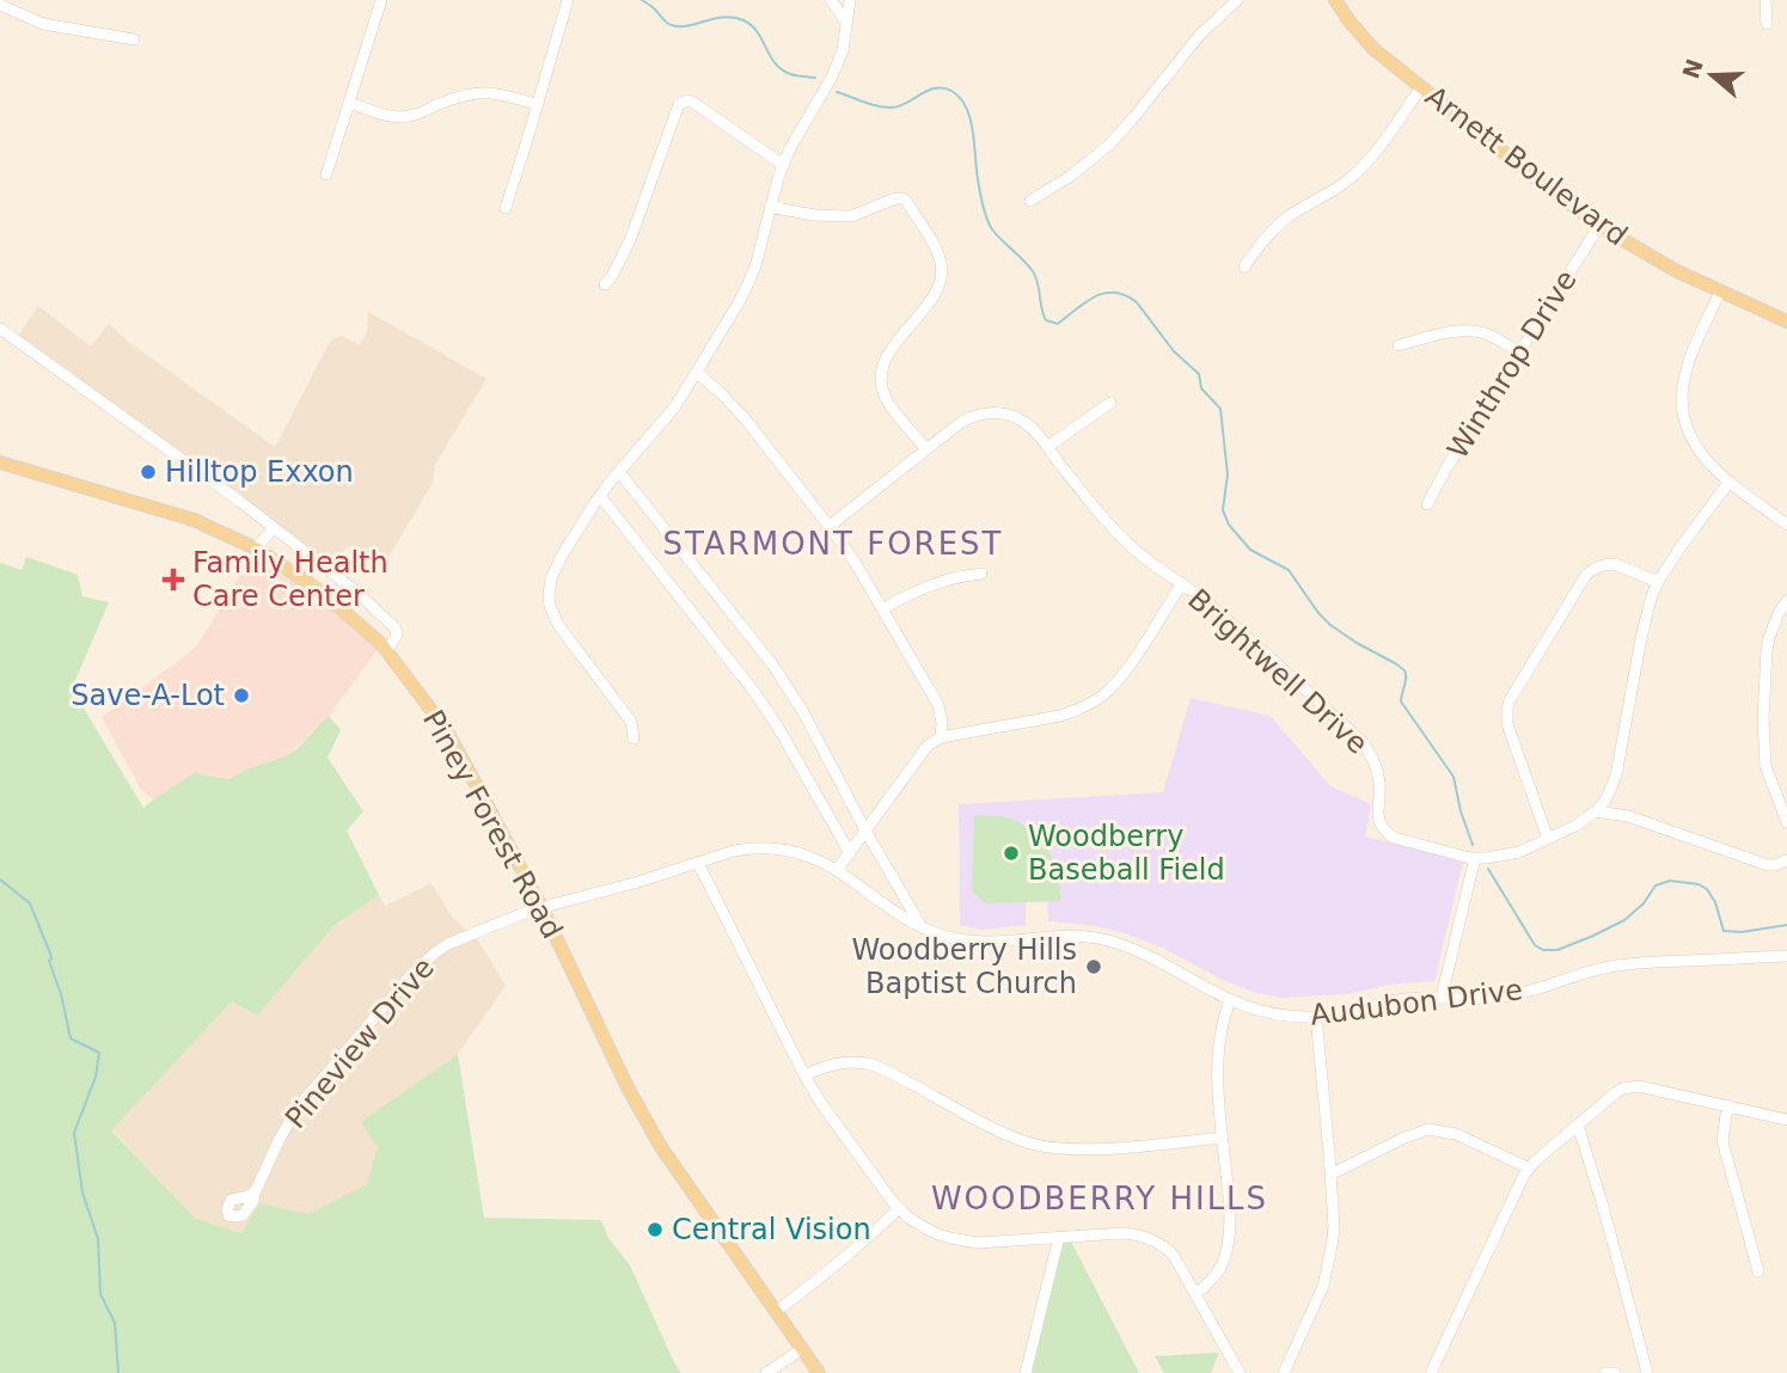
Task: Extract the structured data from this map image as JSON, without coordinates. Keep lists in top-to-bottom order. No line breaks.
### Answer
{"streets":{"main road":["Arnett Boulevard","Piney Forest Road"],"street":["Winthrop Drive","Brightwell Drive","Audubon Drive","Pineview Drive"]},"crossings":[["Arnett Boulevard","Winthrop Drive"],["Piney Forest Road","Audubon Drive"],["Piney Forest Road","Pineview Drive"],["Audubon Drive","Pineview Drive"]],"districts":["STARMONT FOREST","WOODBERRY HILLS"],"places":{"other":["Hilltop Exxon","Save-A-Lot","Woodberry Baseball Field","Woodberry Hills Baptist Church","Central Vision"],"health":["Family Health Care Center"]},"north":"left"}
